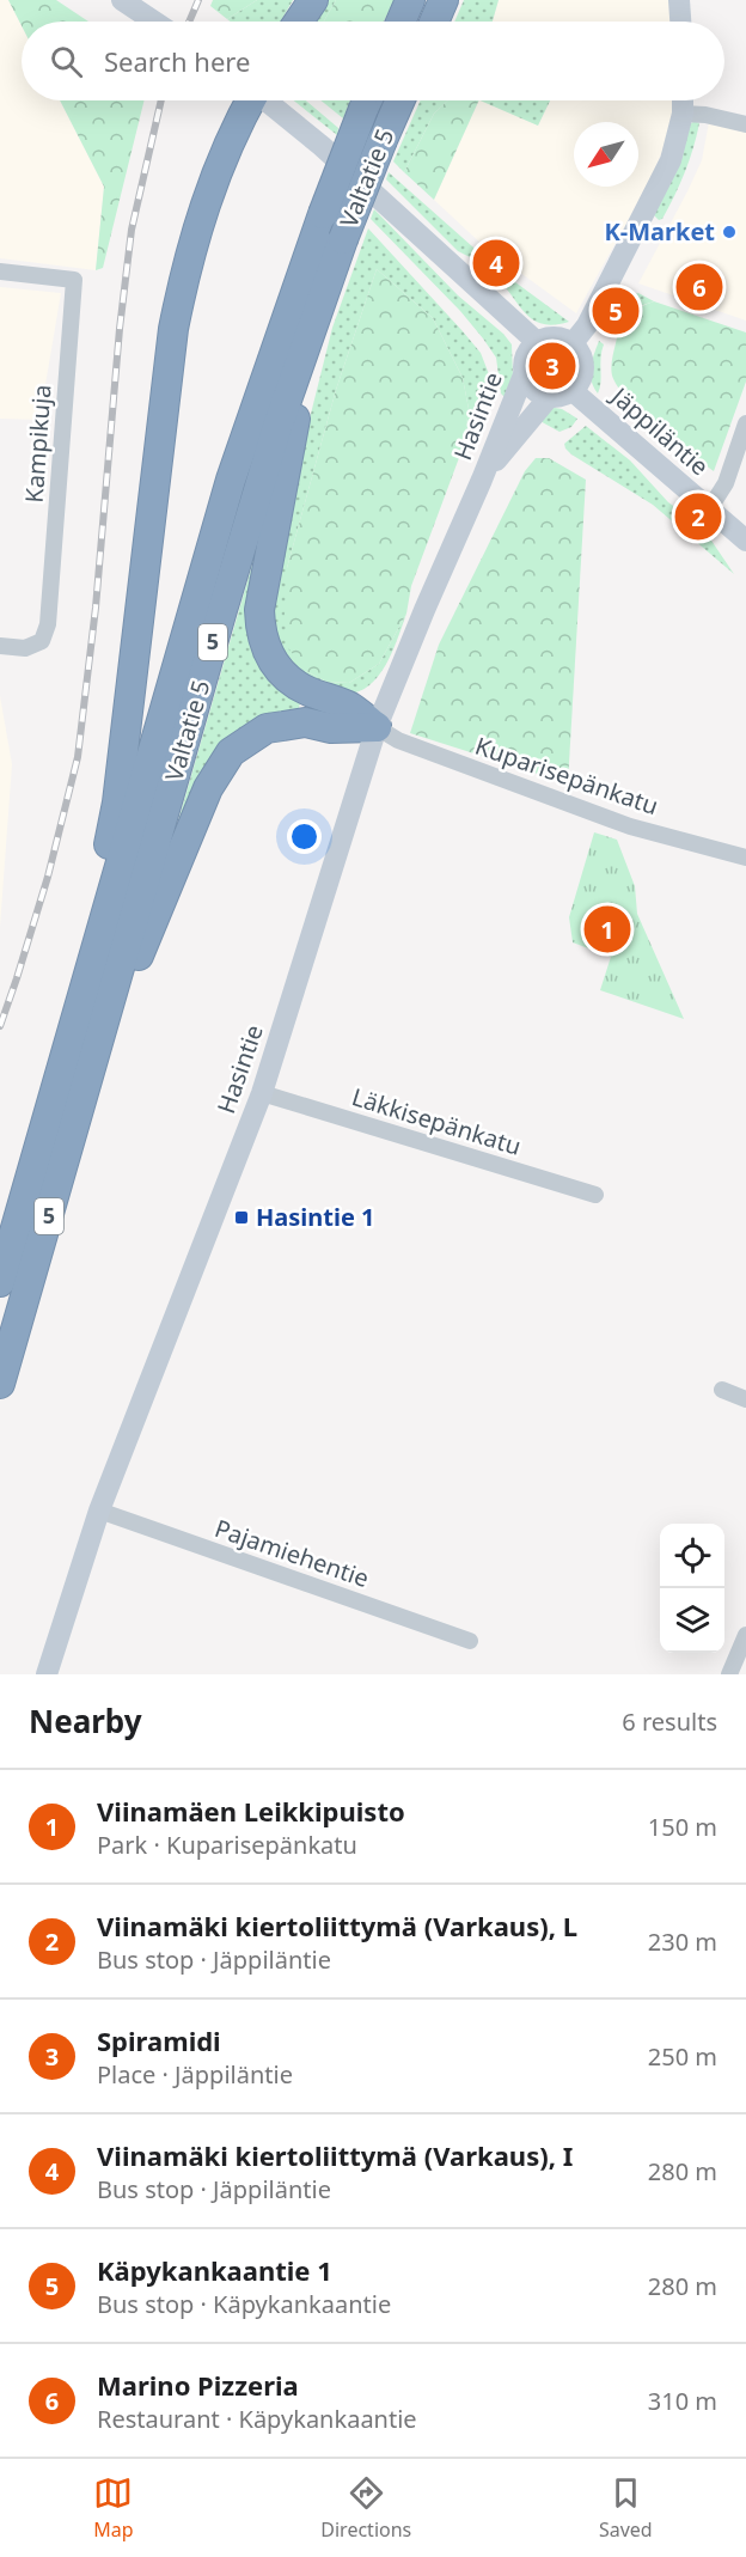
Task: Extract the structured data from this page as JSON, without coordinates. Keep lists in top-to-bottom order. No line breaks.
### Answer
{"streets":{"highway":["Valtatie 5","5"],"main road":["Hasintie","Jäppiläntie"],"street":["Kampikuja","Kuparisepänkatu","Läkkisepänkatu","Pajamiehentie"]},"crossings":[["Hasintie","Jäppiläntie"],["Hasintie","Kuparisepänkatu"],["Hasintie","Läkkisepänkatu"],["Hasintie","Pajamiehentie"]],"places":{"other":["K-Market"],"transit":["Hasintie 1"]},"north":"bottom left","page":{"search":"Search here","pins":["4","6","5","3","2","1"],"heading":["Nearby","6 results"],"list":[{"mark":"1","name":"Viinamäen Leikkipuisto","note":"Park · Kuparisepänkatu","value":"150 m"},{"mark":"2","name":"Viinamäki kiertoliittymä (Varkaus), L","note":"Bus stop · Jäppiläntie","value":"230 m"},{"mark":"3","name":"Spiramidi","note":"Place · Jäppiläntie","value":"250 m"},{"mark":"4","name":"Viinamäki kiertoliittymä (Varkaus), I","note":"Bus stop · Jäppiläntie","value":"280 m"},{"mark":"5","name":"Käpykankaantie 1","note":"Bus stop · Käpykankaantie","value":"280 m"},{"mark":"6","name":"Marino Pizzeria","note":"Restaurant · Käpykankaantie","value":"310 m"}],"nav":["Map","Directions","Saved"]}}
